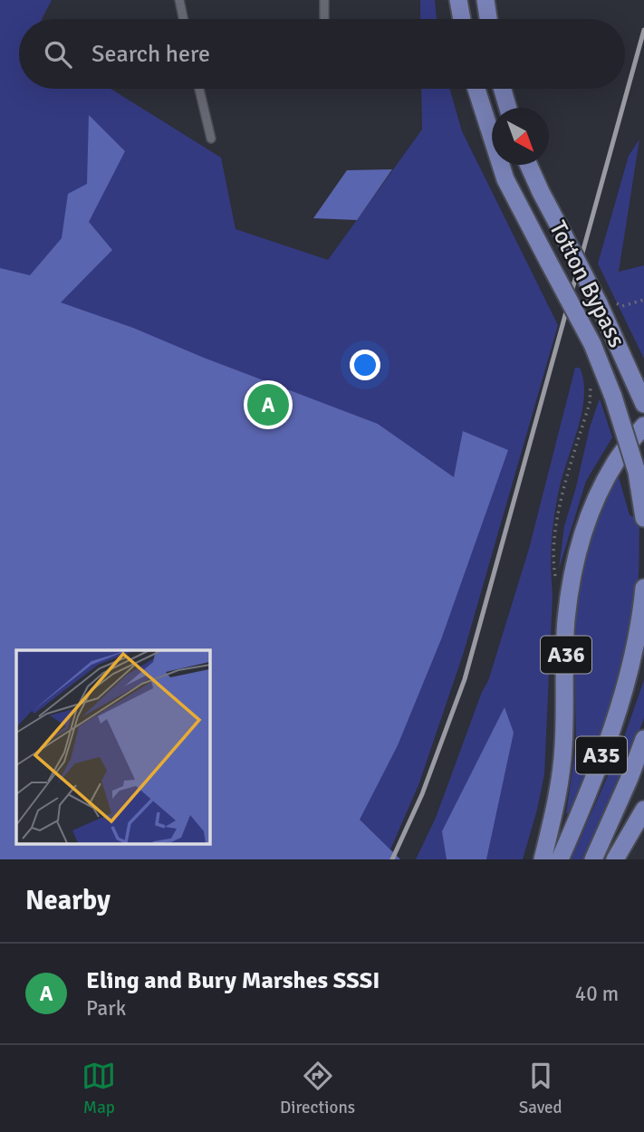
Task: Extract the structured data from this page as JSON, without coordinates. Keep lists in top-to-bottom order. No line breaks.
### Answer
{"streets":{"main road":["Totton Bypass","A36","A35"]},"north":"bottom right","page":{"search":"Search here","pins":"A","heading":"Nearby","list":[{"mark":"A","name":"Eling and Bury Marshes SSSI","note":"Park","value":"40 m"}],"nav":["Map","Directions","Saved"]}}
